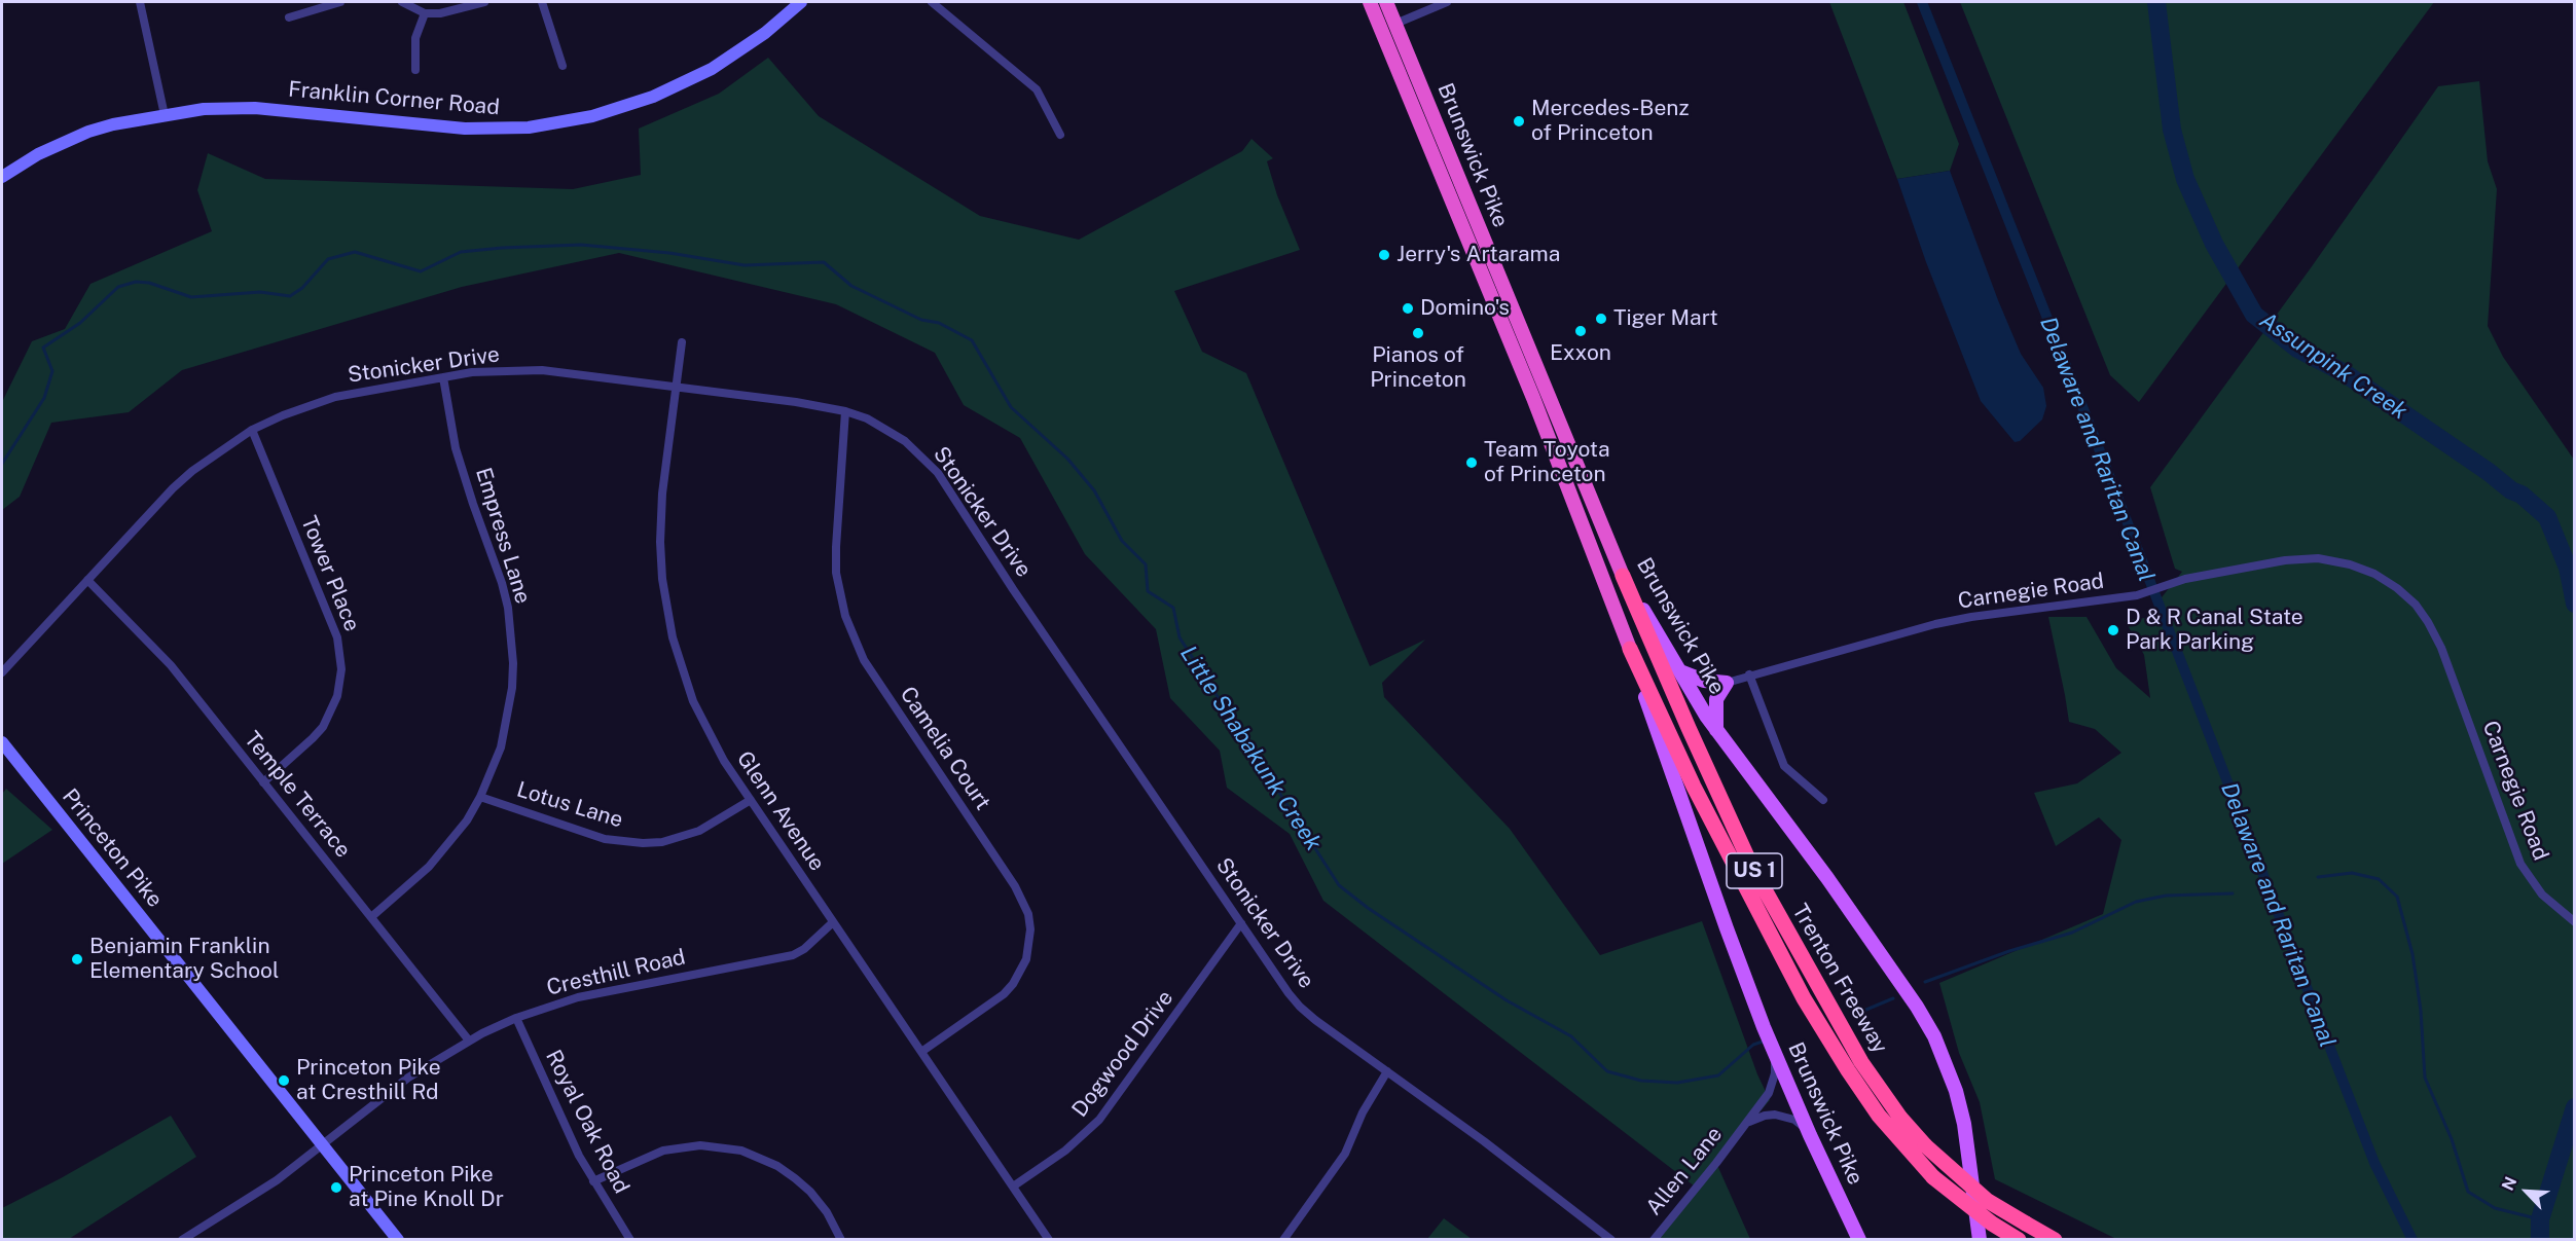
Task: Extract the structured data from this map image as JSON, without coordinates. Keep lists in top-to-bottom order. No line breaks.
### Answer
{"streets":{"highway":["Brunswick Pike","US 1","Trenton Freeway"],"main road":["Franklin Corner Road","Princeton Pike"],"street":["Stonicker Drive","Empress Lane","Tower Place","Carnegie Road","Camelia Court","Temple Terrace","Lotus Lane","Glenn Avenue","Cresthill Road","Dogwood Drive","Royal Oak Road","Allen Lane"]},"crossings":[["Brunswick Pike","Trenton Freeway"],["Brunswick Pike","Allen Lane"],["Stonicker Drive","Empress Lane"],["Stonicker Drive","Tower Place"],["Stonicker Drive","Camelia Court"],["Stonicker Drive","Temple Terrace"],["Stonicker Drive","Glenn Avenue"],["Stonicker Drive","Dogwood Drive"],["Empress Lane","Temple Terrace"],["Empress Lane","Lotus Lane"],["Tower Place","Temple Terrace"],["Camelia Court","Glenn Avenue"],["Temple Terrace","Cresthill Road"],["Lotus Lane","Glenn Avenue"],["Glenn Avenue","Cresthill Road"],["Glenn Avenue","Dogwood Drive"],["Princeton Pike","Cresthill Road"],["Cresthill Road","Royal Oak Road"]],"water":["Assunpink Creek","Delaware and Raritan Canal","Little Shabakunk Creek"],"places":["Mercedes-Benz of Princeton","Jerry's Artarama","Domino's","Tiger Mart","Exxon","Pianos of Princeton","Team Toyota of Princeton","D & R Canal State Park Parking","Benjamin Franklin Elementary School","Princeton Pike at Cresthill Rd","Princeton Pike at Pine Knoll Dr"],"north":"top left"}
